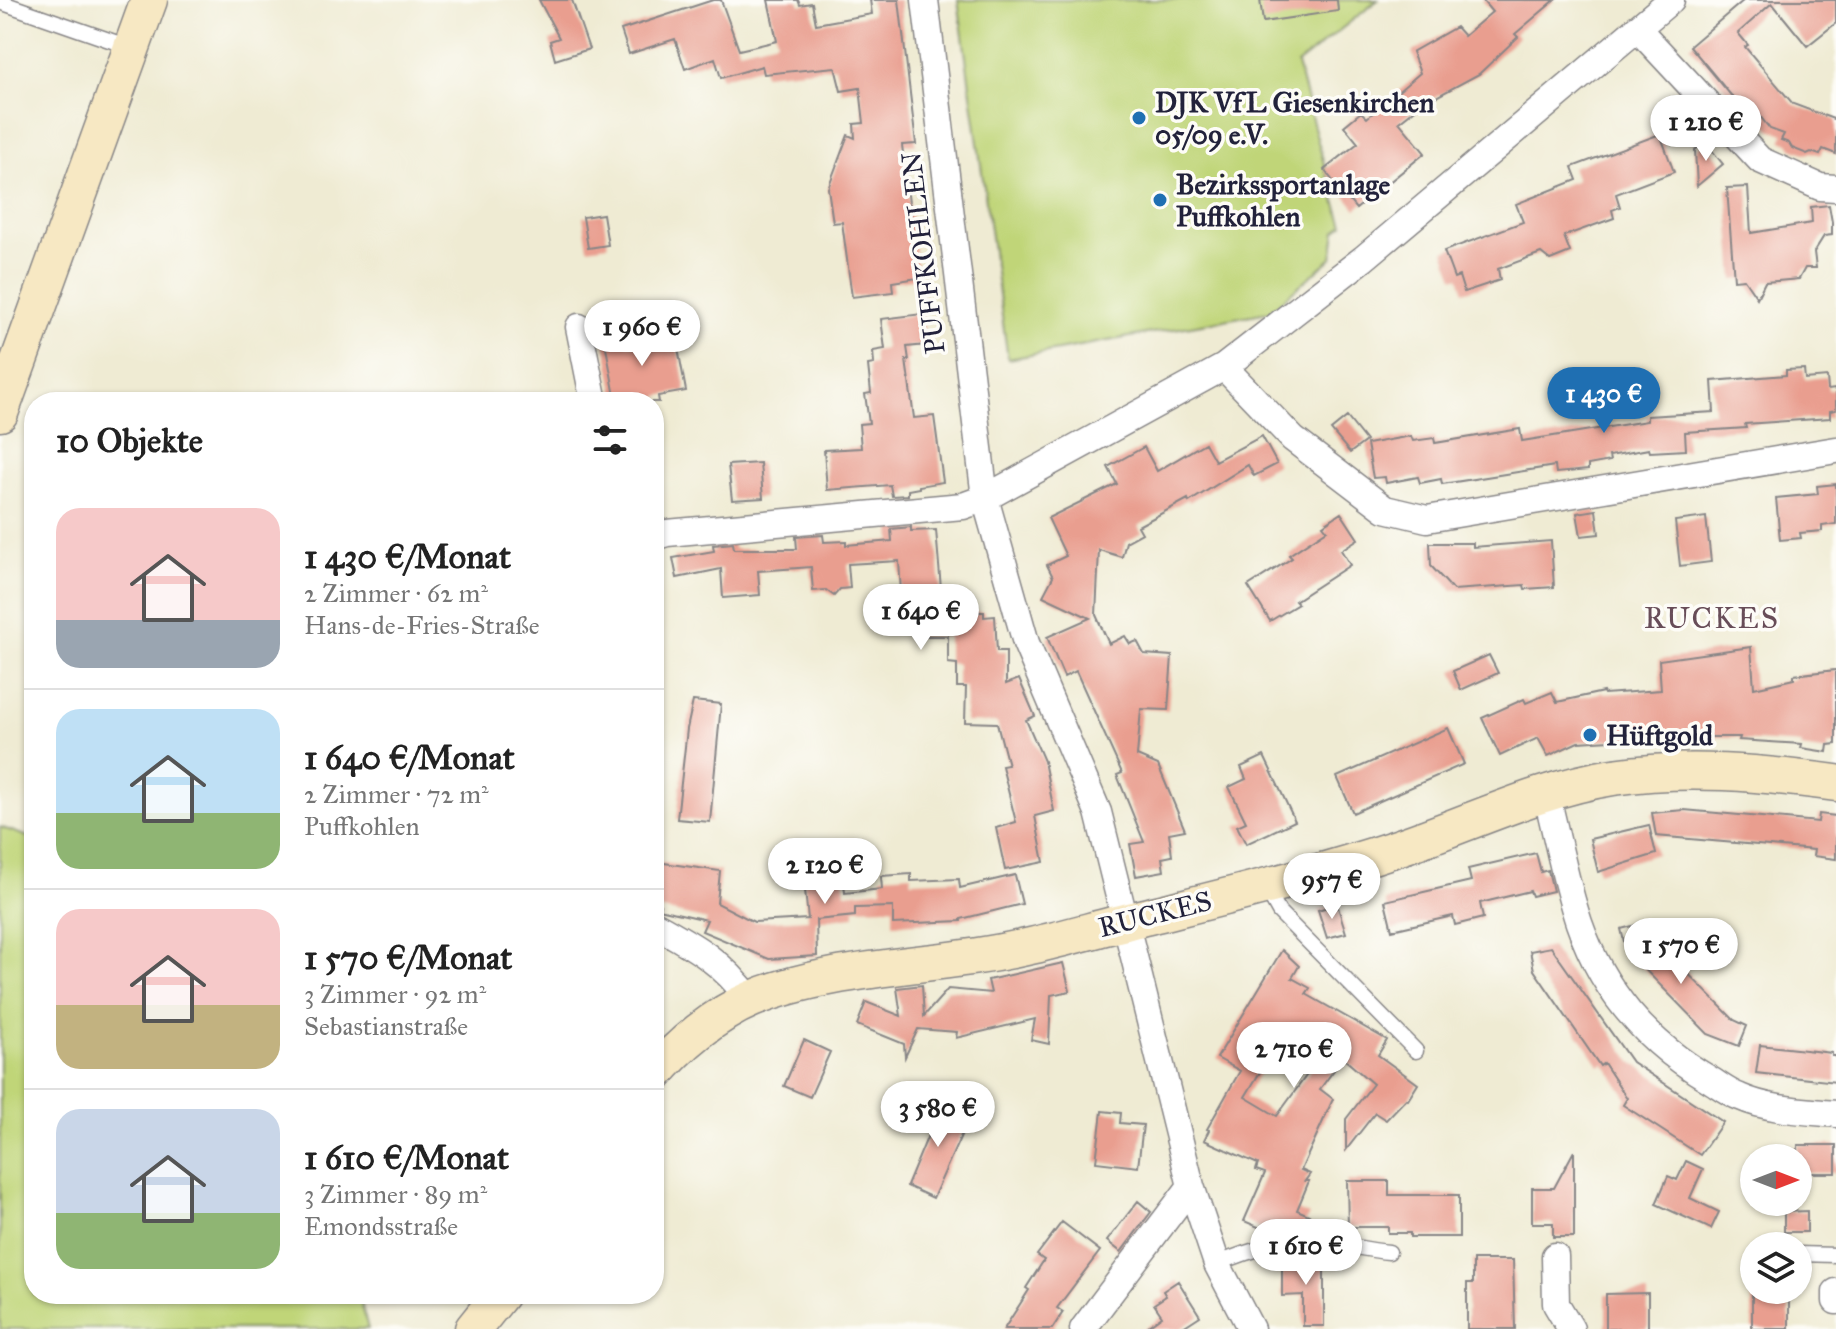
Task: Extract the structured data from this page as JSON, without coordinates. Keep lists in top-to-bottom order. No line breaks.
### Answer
{"streets":{"main road":["RUCKES"],"street":["PUFFKOHLEN"]},"crossings":[["PUFFKOHLEN","RUCKES"]],"districts":["RUCKES"],"places":["DJK VfL Giesenkirchen 05/09 e.V.","Bezirkssportanlage Puffkohlen","Hüftgold"],"north":"right","page":{"price":["1 210 €","1 960 €","1 430 €","1 640 €","2 120 €","957 €","1 570 €","2 710 €","3 580 €","1 610 €"],"heading":"10 Objekte","list":[{"name":"1 430 €/Monat","note":"2 Zimmer · 62 m² · Hans-de-Fries-Straße"},{"name":"1 640 €/Monat","note":"2 Zimmer · 72 m² · Puffkohlen"},{"name":"1 570 €/Monat","note":"3 Zimmer · 92 m² · Sebastianstraße"},{"name":"1 610 €/Monat","note":"3 Zimmer · 89 m² · Emondsstraße"}]}}
